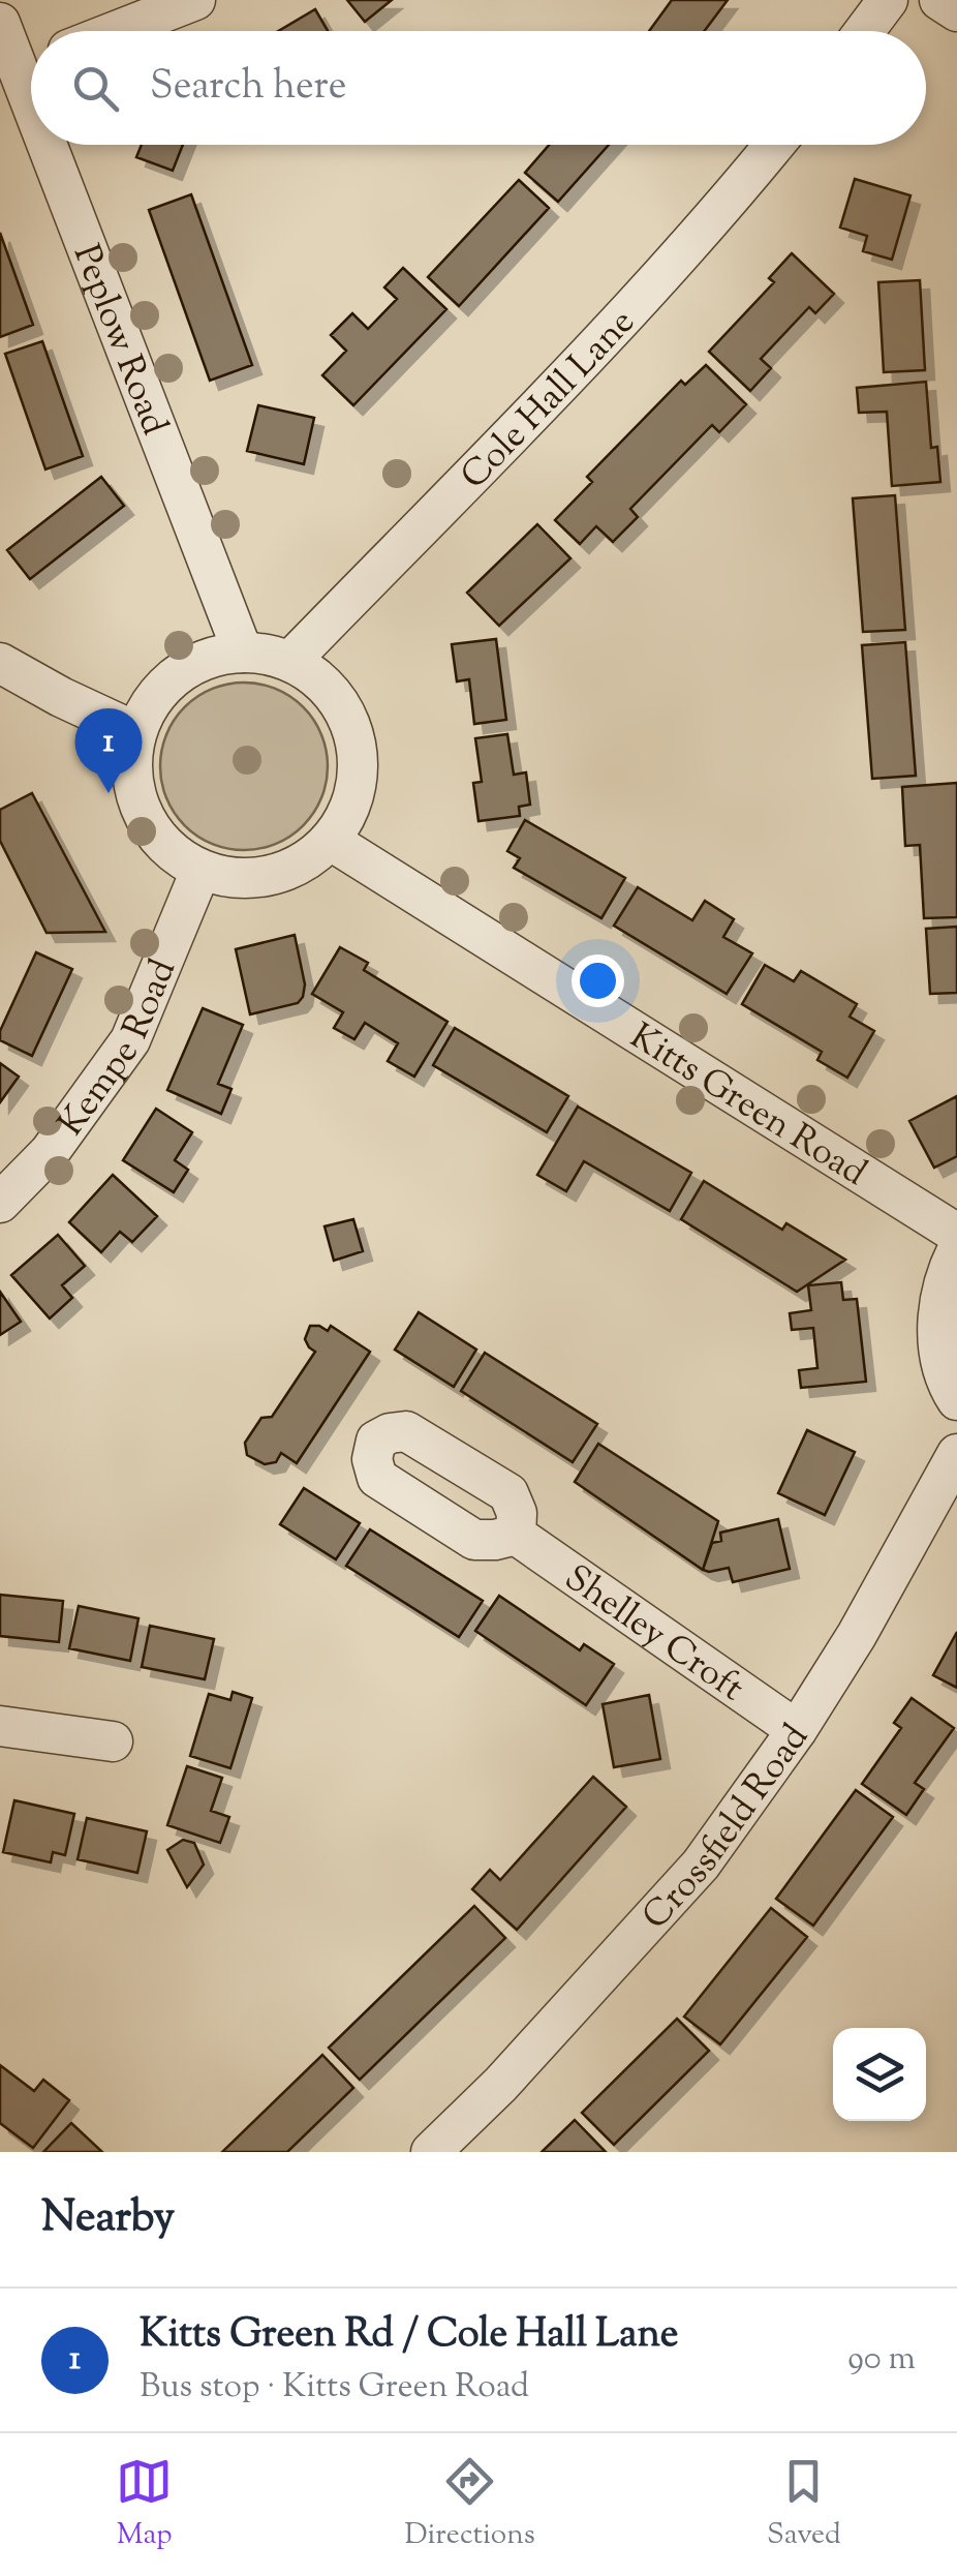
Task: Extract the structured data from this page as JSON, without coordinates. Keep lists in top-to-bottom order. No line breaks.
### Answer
{"streets":{"street":["Peplow Road","Cole Hall Lane","Kempe Road","Kitts Green Road","Shelley Croft","Crossfield Road"]},"crossings":[["Peplow Road","Cole Hall Lane"],["Peplow Road","Kempe Road"],["Peplow Road","Kitts Green Road"],["Cole Hall Lane","Kempe Road"],["Cole Hall Lane","Kitts Green Road"],["Kempe Road","Kitts Green Road"],["Shelley Croft","Crossfield Road"]],"page":{"search":"Search here","pins":"1","heading":"Nearby","list":[{"mark":"1","name":"Kitts Green Rd / Cole Hall Lane","note":"Bus stop · Kitts Green Road","value":"90 m"}],"nav":["Map","Directions","Saved"]}}
